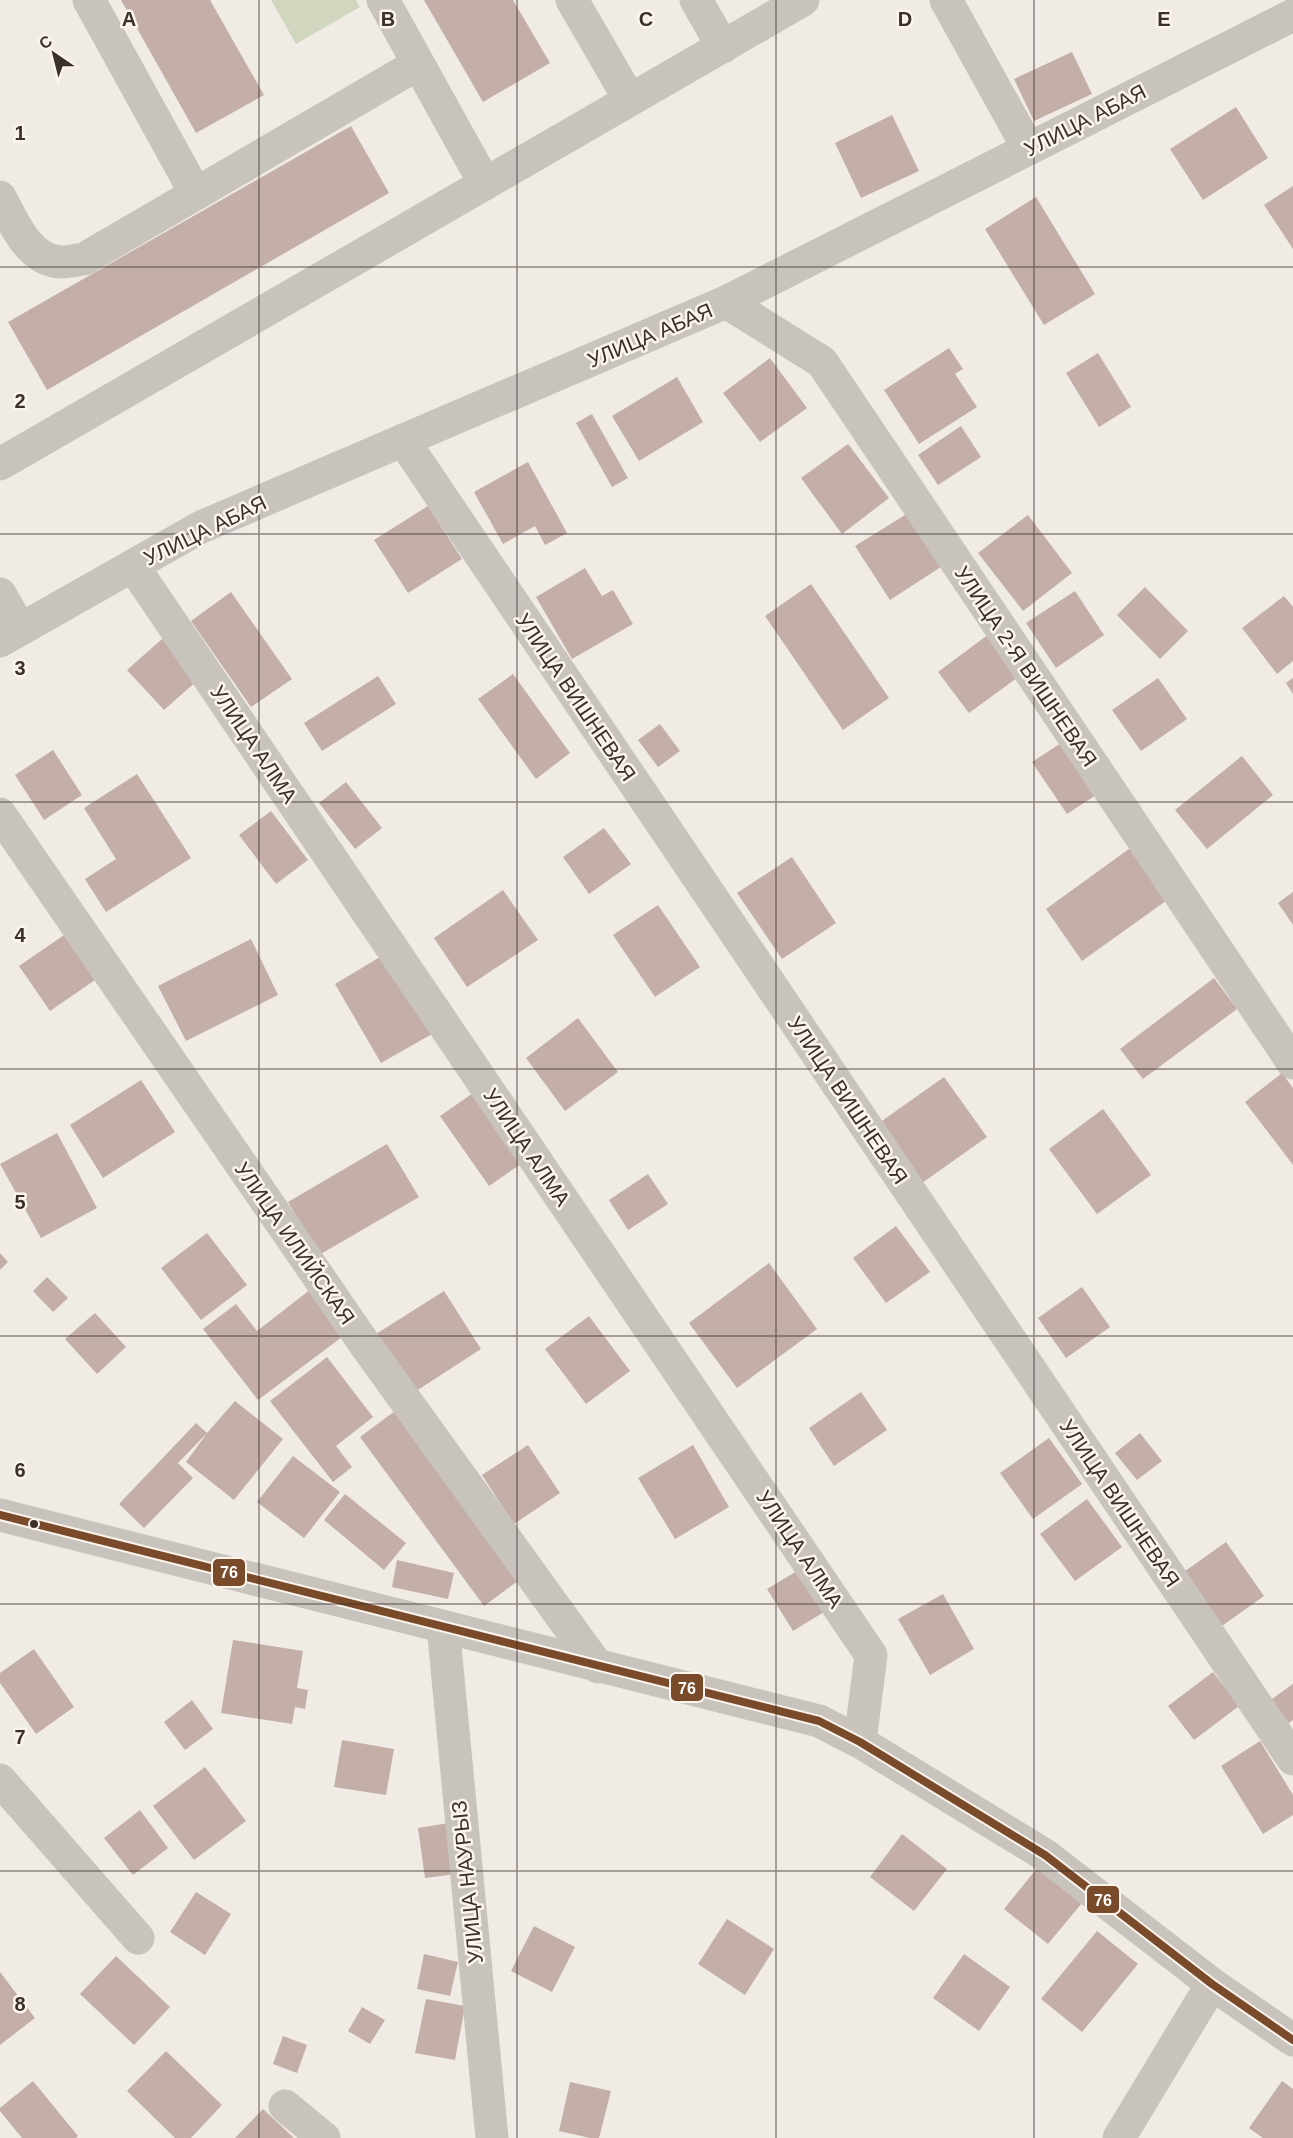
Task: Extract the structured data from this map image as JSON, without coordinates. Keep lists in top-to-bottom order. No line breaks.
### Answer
{"streets":{"street":["УЛИЦА АБАЯ","УЛИЦА 2-Я ВИШНЕВАЯ","УЛИЦА ВИШНЕВАЯ","УЛИЦА АЛМА","УЛИЦА ИЛИЙСКАЯ","УЛИЦА НАУРЫЗ"]},"crossings":[["УЛИЦА АБАЯ","УЛИЦА 2-Я ВИШНЕВАЯ"],["УЛИЦА АБАЯ","УЛИЦА ВИШНЕВАЯ"],["УЛИЦА АБАЯ","УЛИЦА АЛМА"]],"lines":["transit line 76"],"north":"top left","grid":{"columns":["A","B","C","D","E"],"rows":["1","2","3","4","5","6","7","8"]}}
